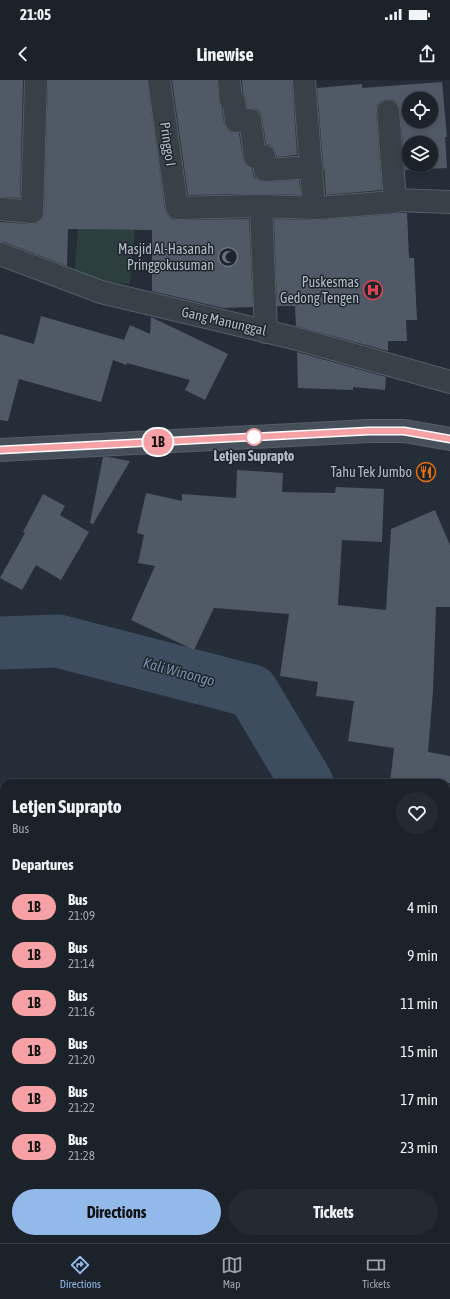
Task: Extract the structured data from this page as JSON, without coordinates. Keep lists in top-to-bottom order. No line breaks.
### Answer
{"streets":{"street":["Pringgo I","Gang Manunggal"]},"water":["Kali Winongo"],"places":{"mosque":["Masjid Al-Hasanah Pringgokusuman"],"hospital":["Puskesmas Gedong Tengen"],"other":["Letjen Suprapto"],"restaurant":["Tahu Tek Jumbo"]},"lines":["bus line 1B"],"page":{"status":"21:05","header":"Linewise","on_map":"1B","heading":[["Letjen Suprapto","Bus"],"Departures"],"list":[{"mark":"1B","name":"Bus","note":"21:09","value":"4 min"},{"mark":"1B","name":"Bus","note":"21:14","value":"9 min"},{"mark":"1B","name":"Bus","note":"21:16","value":"11 min"},{"mark":"1B","name":"Bus","note":"21:20","value":"15 min"},{"mark":"1B","name":"Bus","note":"21:22","value":"17 min"},{"mark":"1B","name":"Bus","note":"21:28","value":"23 min"}],"buttons":["Directions","Tickets"],"tabs":["Directions","Map","Tickets"]}}
